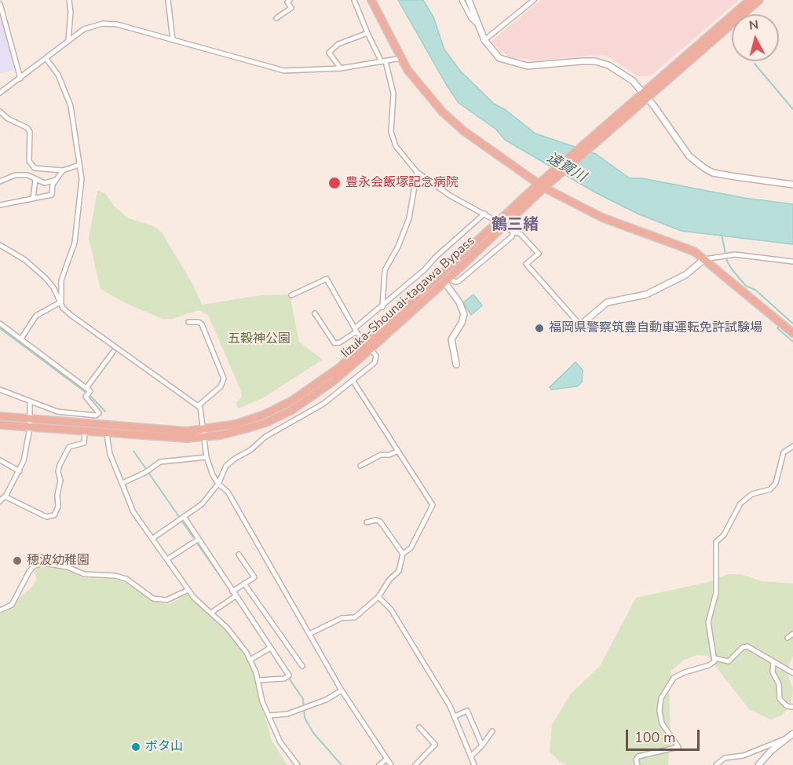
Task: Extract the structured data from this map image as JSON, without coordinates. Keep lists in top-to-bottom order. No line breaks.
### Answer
{"streets":{"highway":["Iizuka-Shounai-tagawa Bypass"]},"districts":["鶴三緒"],"water":["遠賀川"],"parks":["五穀神公園"],"places":["豊永会飯塚記念病院","福岡県警察筑豊自動車運転免許試験場","穂波幼稚園","ボタ山"],"scale_bar":"100 m","north":"top"}
